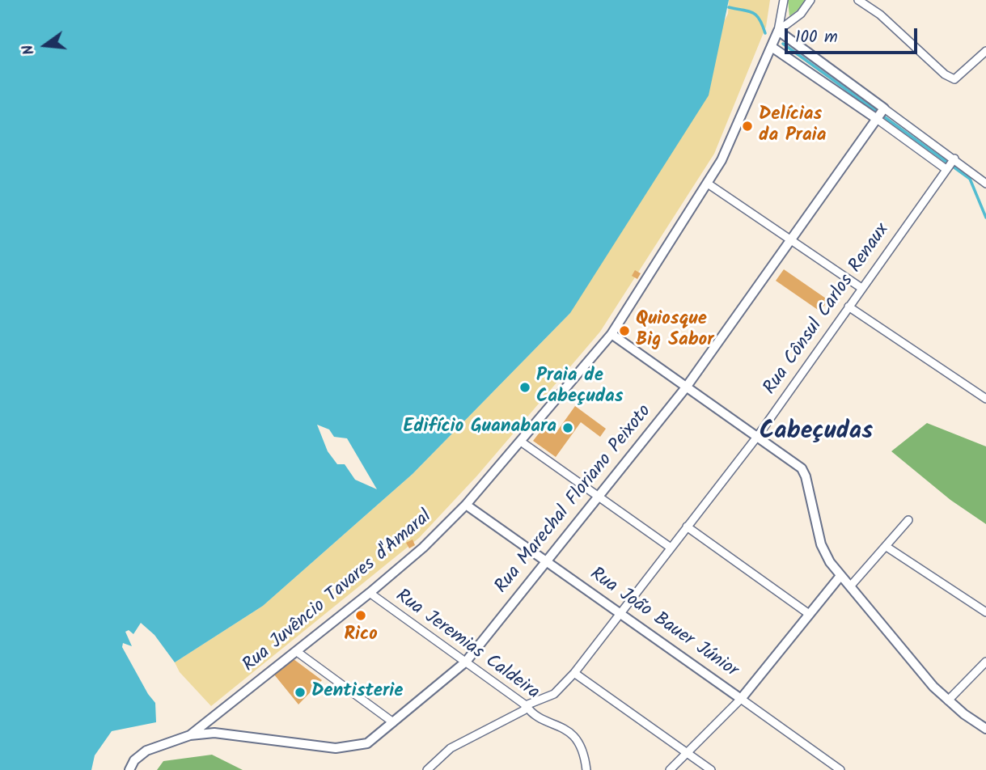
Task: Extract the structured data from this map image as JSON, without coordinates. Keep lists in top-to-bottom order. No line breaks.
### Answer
{"streets":{"street":["Rua Cônsul Carlos Renaux","Rua Marechal Floriano Peixoto","Rua Juvêncio Tavares d'Amaral","Rua João Bauer Júnior","Rua Jeremias Caldeira"]},"crossings":[["Rua Cônsul Carlos Renaux","Rua João Bauer Júnior"],["Rua Cônsul Carlos Renaux","Rua Jeremias Caldeira"],["Rua Marechal Floriano Peixoto","Rua Juvêncio Tavares d'Amaral"],["Rua Marechal Floriano Peixoto","Rua João Bauer Júnior"],["Rua Marechal Floriano Peixoto","Rua Jeremias Caldeira"],["Rua Juvêncio Tavares d'Amaral","Rua João Bauer Júnior"],["Rua Juvêncio Tavares d'Amaral","Rua Jeremias Caldeira"]],"districts":["Cabeçudas"],"places":["Delícias da Praia","Quiosque Big Sabor","Praia de Cabeçudas","Edifício Guanabara","Rico","Dentisterie"],"scale_bar":"100 m","north":"left"}
